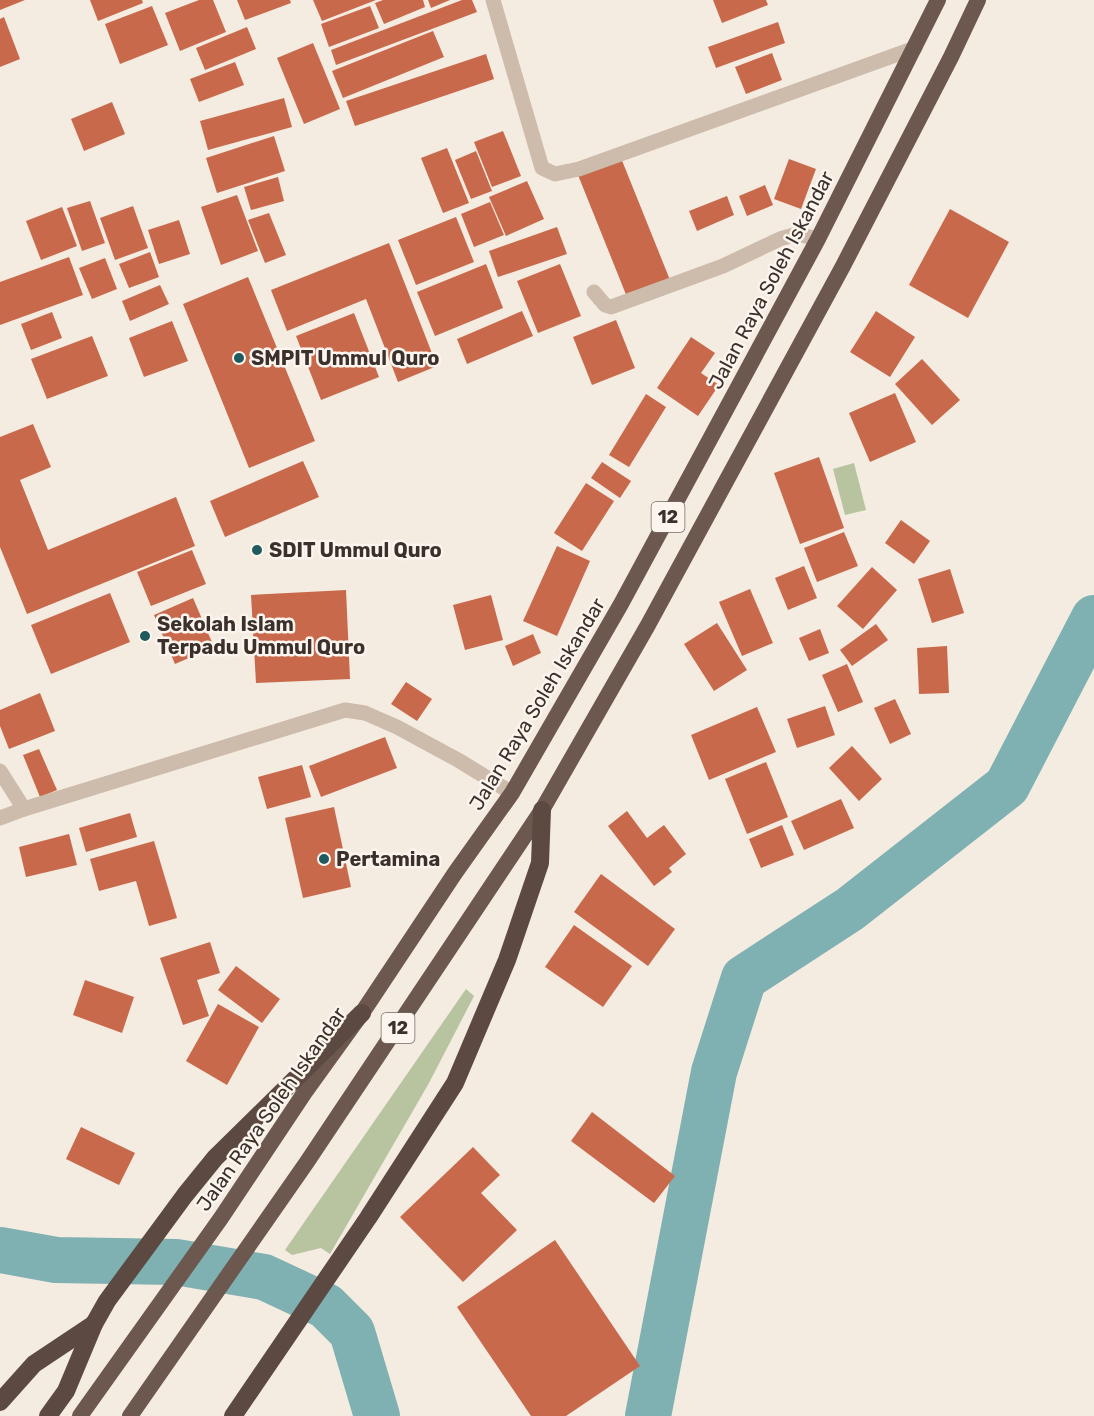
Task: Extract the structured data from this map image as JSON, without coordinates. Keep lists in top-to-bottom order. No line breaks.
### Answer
{"streets":{"highway":["Jalan Raya Soleh Iskandar","12"]},"places":["SMPIT Ummul Quro","SDIT Ummul Quro","Sekolah Islam Terpadu Ummul Quro","Pertamina"]}
